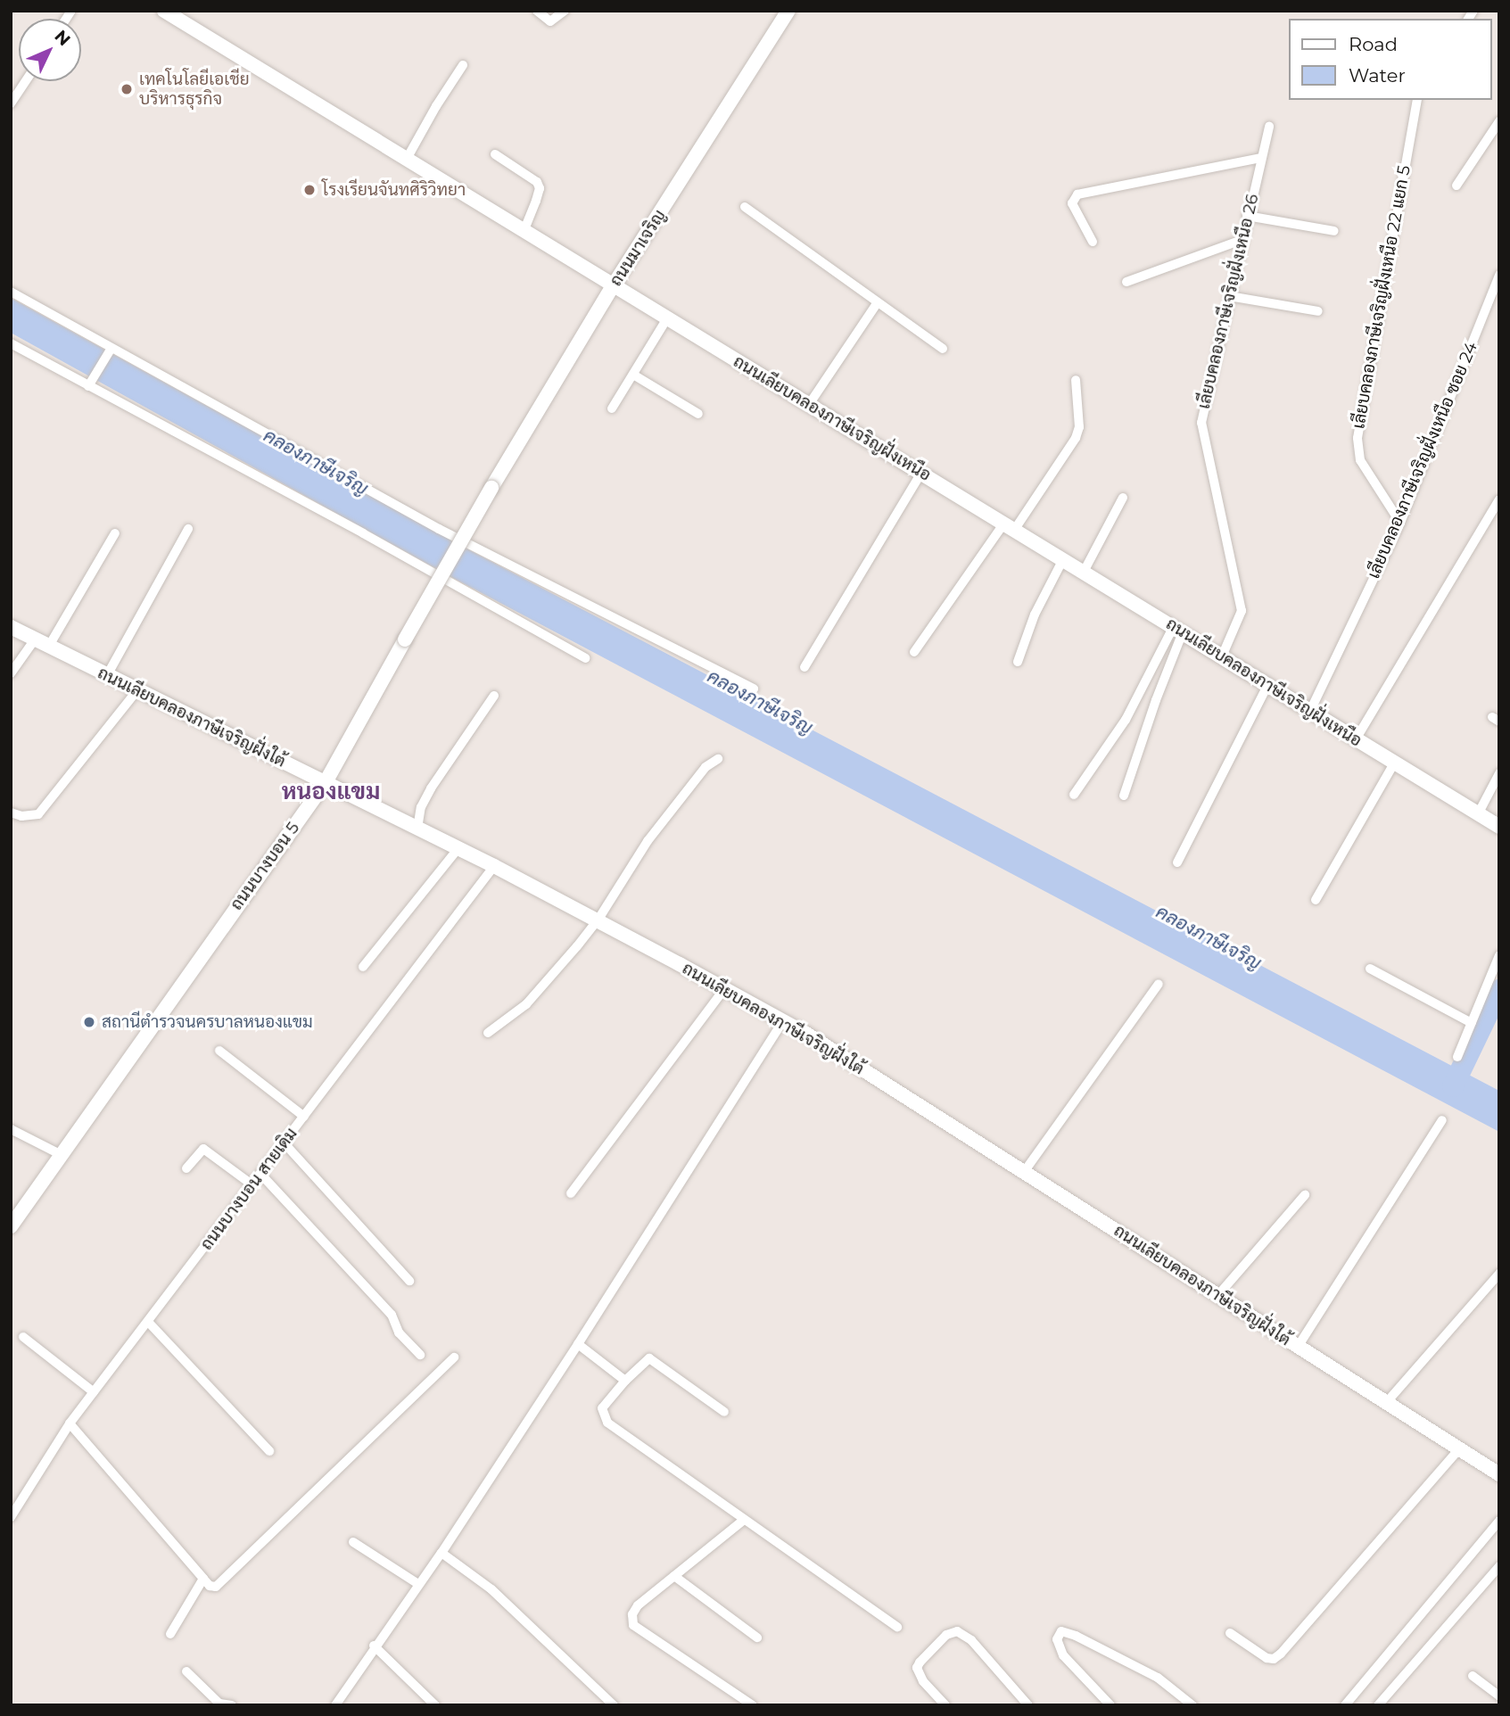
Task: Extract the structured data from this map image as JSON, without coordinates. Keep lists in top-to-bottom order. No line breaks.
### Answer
{"streets":{"main road":["ถนนมาเจริญ","ถนนเลียบคลองภาษีเจริญฝั่งเหนือ","ถนนเลียบคลองภาษีเจริญฝั่งใต้","ถนนบางบอน 5"],"street":["เลียบคลองภาษีเจริญฝั่งเหนือ 22 แยก 5","เลียบคลองภาษีเจริญฝั่งเหนือ 26","เลียบคลองภาษีเจริญฝั่งเหนือ ซอย 24","ถนนบางบอน สายเดิม"]},"crossings":[["ถนนมาเจริญ","ถนนเลียบคลองภาษีเจริญฝั่งเหนือ"],["ถนนมาเจริญ","ถนนบางบอน 5"],["เลียบคลองภาษีเจริญฝั่งเหนือ 22 แยก 5","เลียบคลองภาษีเจริญฝั่งเหนือ ซอย 24"],["เลียบคลองภาษีเจริญฝั่งเหนือ 26","ถนนเลียบคลองภาษีเจริญฝั่งเหนือ"],["ถนนเลียบคลองภาษีเจริญฝั่งเหนือ","เลียบคลองภาษีเจริญฝั่งเหนือ ซอย 24"],["ถนนเลียบคลองภาษีเจริญฝั่งใต้","ถนนบางบอน 5"],["ถนนเลียบคลองภาษีเจริญฝั่งใต้","ถนนบางบอน สายเดิม"]],"districts":["หนองแขม"],"water":["คลองภาษีเจริญ"],"places":["เทคโนโลยีเอเชีย บริหารธุรกิจ","โรงเรียนจันทศิริวิทยา","สถานีตำรวจนครบาลหนองแขม"],"legend":["Road","Water"],"north":"top right"}
